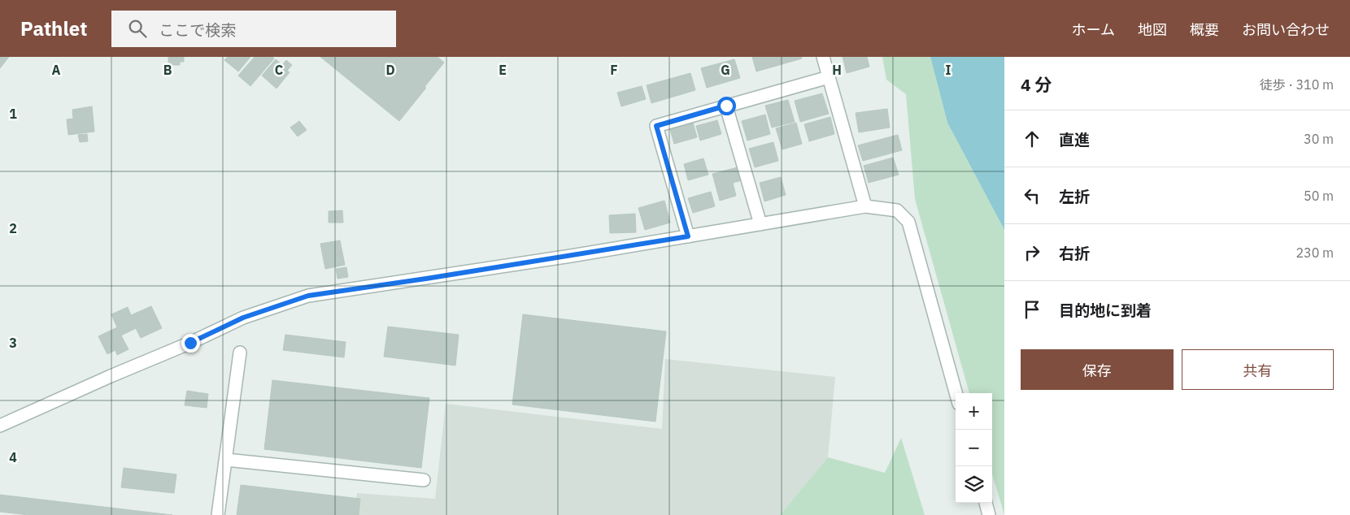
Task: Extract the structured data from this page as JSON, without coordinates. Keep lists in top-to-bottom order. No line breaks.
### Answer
{"page":{"header":"Pathlet","search":"ここで検索","nav":["ホーム","地図","概要","お問い合わせ"],"heading":["4 分","徒歩 · 310 m"],"list":[["直進","30 m"],["左折","50 m"],["右折","230 m"],"目的地に到着"],"buttons":["保存","共有"],"map_buttons":["+","−"]},"grid":{"columns":["A","B","C","D","E","F","G","H","I"],"rows":["1","2","3","4"]}}
